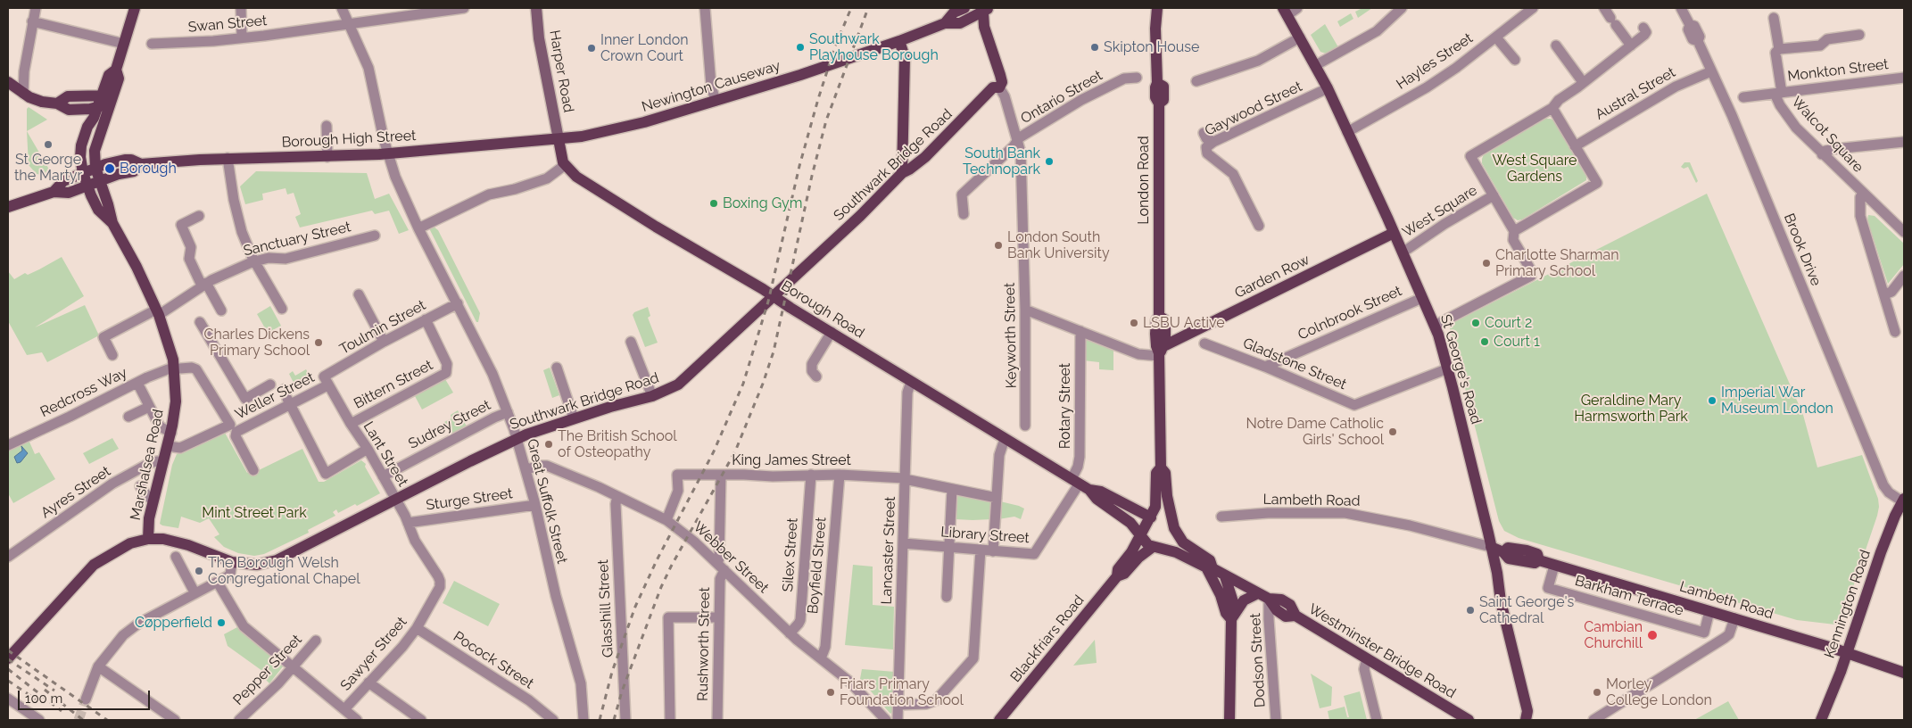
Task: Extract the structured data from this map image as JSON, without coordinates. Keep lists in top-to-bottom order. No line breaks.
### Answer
{"streets":{"main road":["Harper Road","Newington Causeway","Borough High Street","Southwark Bridge Road","London Road","Garden Row","Borough Road","St George's Road","Marshalsea Road","Lambeth Road","Kennington Road","Blackfriars Road","Westminster Bridge Road"],"street":["Swan Street","Hayles Street","Monkton Street","Austral Street","Ontario Street","Gaywood Street","Walcot Square","West Square","Sanctuary Street","Brook Drive","Colnbrook Street","Toulmin Street","Keyworth Street","Gladstone Street","Bittern Street","Redcross Way","Weller Street","Rotary Street","Sudrey Street","Lant Street","King James Street","Ayres Street","Sturge Street","Great Suffolk Street","Library Street","Lancaster Street","Silex Street","Webber Street","Boyfield Street","Barkham Terrace","Glasshill Street","Rushworth Street","Sawyer Street","Pocock Street","Dodson Street","Pepper Street"]},"crossings":[["Swan Street","Great Suffolk Street"],["Hayles Street","St George's Road"],["Monkton Street","Walcot Square"],["Harper Road","Newington Causeway"],["Harper Road","Borough High Street"],["Newington Causeway","Borough High Street"],["Austral Street","Brook Drive"],["Ontario Street","Keyworth Street"],["Gaywood Street","St George's Road"],["Borough High Street","Marshalsea Road"],["Borough High Street","Great Suffolk Street"],["Southwark Bridge Road","Borough Road"],["Southwark Bridge Road","Keyworth Street"],["Southwark Bridge Road","Lant Street"],["Southwark Bridge Road","Marshalsea Road"],["Southwark Bridge Road","Great Suffolk Street"],["Southwark Bridge Road","Sawyer Street"],["London Road","Garden Row"],["West Square","St George's Road"],["Sanctuary Street","Marshalsea Road"],["Brook Drive","Kennington Road"],["Garden Row","St George's Road"],["Borough Road","Rotary Street"],["Borough Road","Library Street"],["Borough Road","Lancaster Street"],["Borough Road","Blackfriars Road"],["Borough Road","Westminster Bridge Road"],["Colnbrook Street","Gladstone Street"],["Colnbrook Street","St George's Road"],["Toulmin Street","Bittern Street"],["Toulmin Street","Weller Street"],["Toulmin Street","Lant Street"],["Toulmin Street","Great Suffolk Street"],["Gladstone Street","St George's Road"],["St George's Road","Lambeth Road"],["Bittern Street","Lant Street"],["Redcross Way","Marshalsea Road"],["Weller Street","Lant Street"],["Weller Street","Marshalsea Road"],["Rotary Street","Library Street"],["Sudrey Street","Lant Street"],["Sudrey Street","Great Suffolk Street"],["Lant Street","Sawyer Street"],["King James Street","Lancaster Street"],["King James Street","Silex Street"],["King James Street","Webber Street"],["King James Street","Boyfield Street"],["King James Street","Rushworth Street"],["Marshalsea Road","Ayres Street"],["Sturge Street","Great Suffolk Street"],["Sturge Street","Sawyer Street"],["Lambeth Road","Barkham Terrace"],["Lambeth Road","Kennington Road"],["Great Suffolk Street","Webber Street"],["Library Street","Lancaster Street"],["Silex Street","Webber Street"],["Webber Street","Boyfield Street"],["Webber Street","Glasshill Street"],["Webber Street","Rushworth Street"],["Blackfriars Road","Westminster Bridge Road"],["Westminster Bridge Road","Dodson Street"],["Sawyer Street","Pocock Street"]],"parks":["West Square Gardens","Geraldine Mary Harmsworth Park","Mint Street Park"],"places":["Southwark Playhouse Borough","Skipton House","Inner London Crown Court","St George the Martyr","South Bank Technopark","Borough","Boxing Gym","London South Bank University","Charlotte Sharman Primary School","LSBU Active","Court 2","Court 1","Charles Dickens Primary School","Imperial War Museum London","Notre Dame Catholic Girls' School","The British School of Osteopathy","The Borough Welsh Congregational Chapel","Saint George's Cathedral","Cøpperfield","Cambian Churchill","Friars Primary Foundation School","Morley College London"],"scale_bar":"100 m"}
